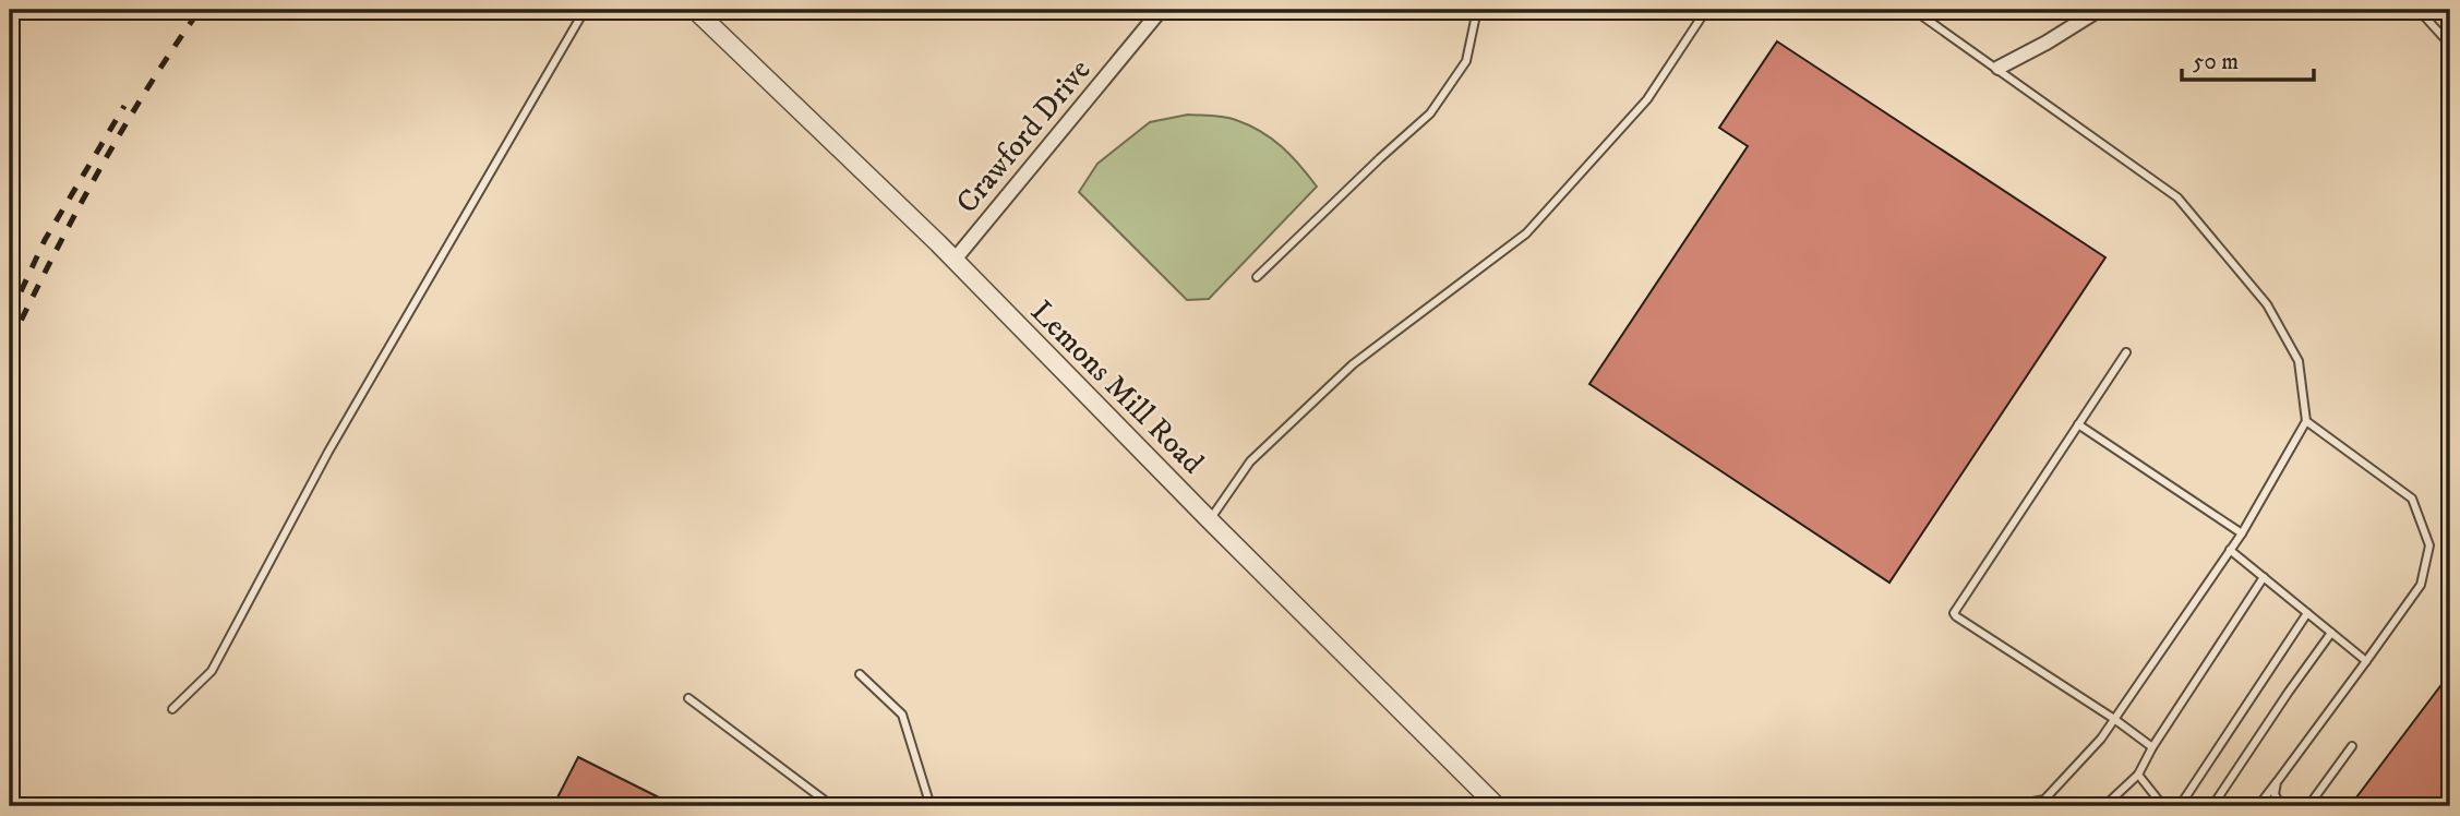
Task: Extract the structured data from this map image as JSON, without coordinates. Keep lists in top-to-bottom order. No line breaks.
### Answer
{"streets":{"street":["Crawford Drive","Lemons Mill Road"]},"crossings":[["Crawford Drive","Lemons Mill Road"]],"scale_bar":"50 m"}
